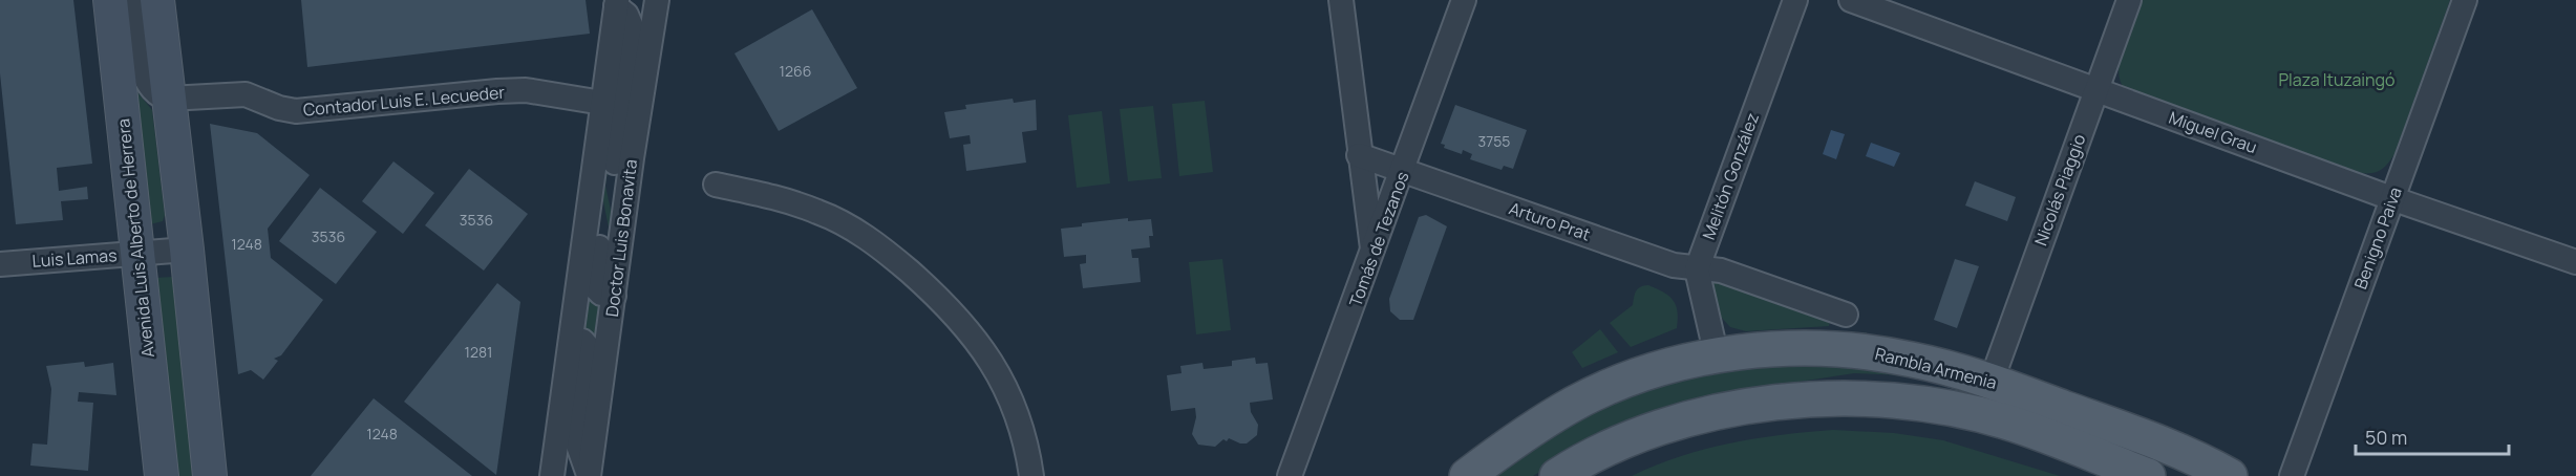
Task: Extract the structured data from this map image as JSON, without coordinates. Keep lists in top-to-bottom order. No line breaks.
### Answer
{"streets":{"main road":["Avenida Luis Alberto de Herrera","Rambla Armenia"],"street":["Contador Luis E. Lecueder","Miguel Grau","Melitón González","Nicolás Piaggio","Arturo Prat","Doctor Luis Bonavita","Benigno Paiva","Tomás de Tezanos","Luis Lamas"]},"crossings":[["Contador Luis E. Lecueder","Doctor Luis Bonavita"],["Miguel Grau","Nicolás Piaggio"],["Miguel Grau","Benigno Paiva"],["Melitón González","Arturo Prat"],["Nicolás Piaggio","Rambla Armenia"],["Arturo Prat","Tomás de Tezanos"],["Avenida Luis Alberto de Herrera","Luis Lamas"]],"parks":["Plaza Ituzaingó"],"house_numbers":["1266","3755","3536","3536","1248","1281","1248"],"scale_bar":"50 m"}
